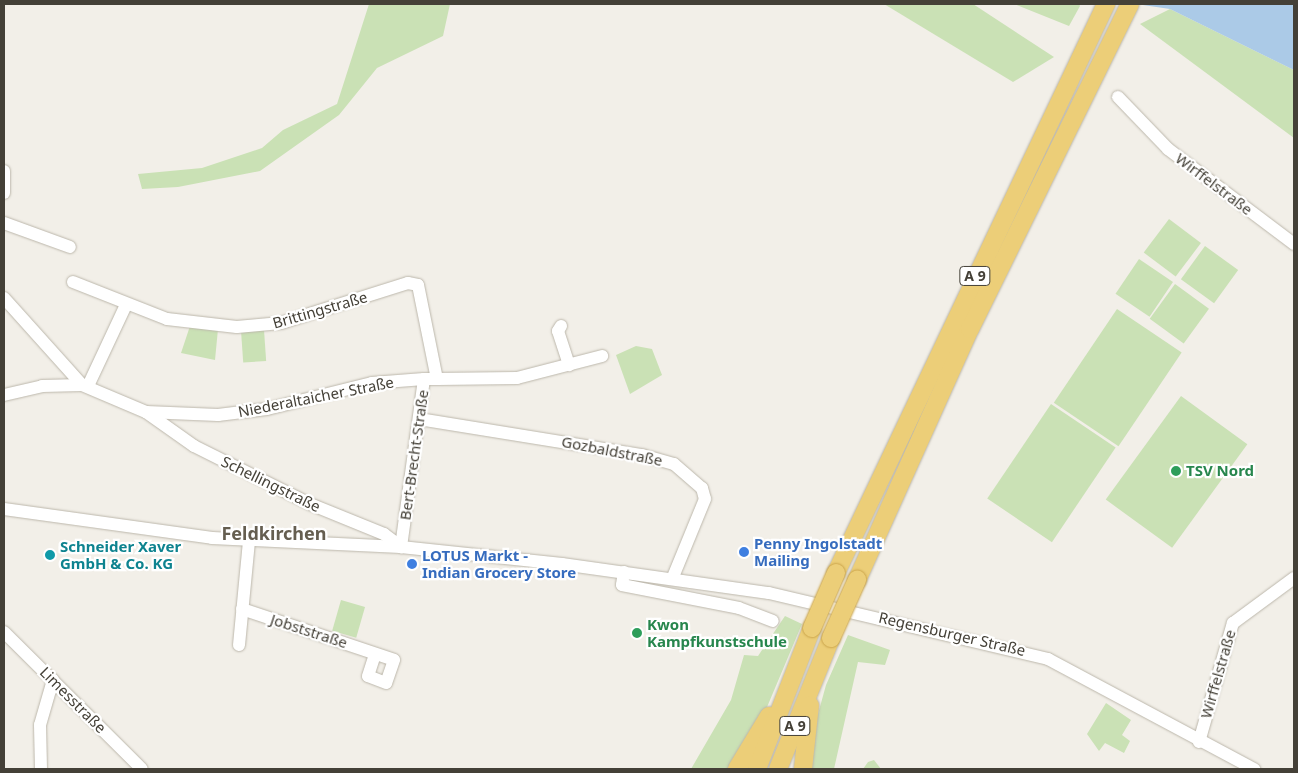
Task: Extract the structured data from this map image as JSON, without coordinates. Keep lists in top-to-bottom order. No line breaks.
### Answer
{"streets":{"highway":["A 9"],"street":["Wirffelstraße","Brittingstraße","Niederaltaicher Straße","Gozbaldstraße","Bert-Brecht-Straße","Schellingstraße","Jobststraße","Regensburger Straße","Limesstraße"]},"crossings":[["Wirffelstraße","Regensburger Straße"],["Brittingstraße","Bert-Brecht-Straße"],["Niederaltaicher Straße","Bert-Brecht-Straße"],["Niederaltaicher Straße","Schellingstraße"],["Gozbaldstraße","Bert-Brecht-Straße"],["Gozbaldstraße","Regensburger Straße"],["Bert-Brecht-Straße","Schellingstraße"],["Bert-Brecht-Straße","Regensburger Straße"],["Schellingstraße","Regensburger Straße"]],"districts":["Feldkirchen"],"places":["TSV Nord","Penny Ingolstadt Mailing","Schneider Xaver GmbH & Co. KG","LOTUS Markt - Indian Grocery Store","Kwon Kampfkunstschule"]}
